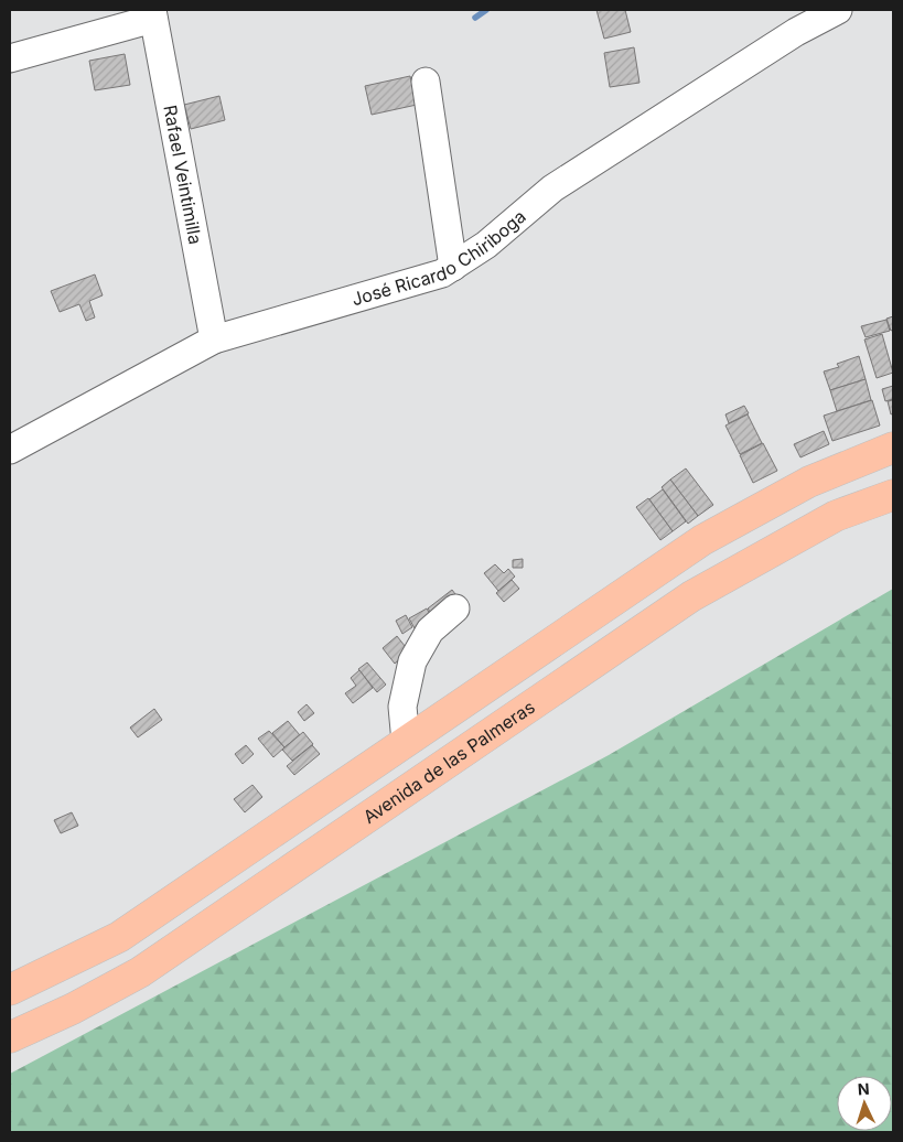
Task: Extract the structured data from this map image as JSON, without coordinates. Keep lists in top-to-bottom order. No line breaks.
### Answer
{"streets":{"main road":["Avenida de las Palmeras"],"street":["Rafael Veintimilla","José Ricardo Chiriboga"]},"crossings":[["Rafael Veintimilla","José Ricardo Chiriboga"]],"north":"top"}
